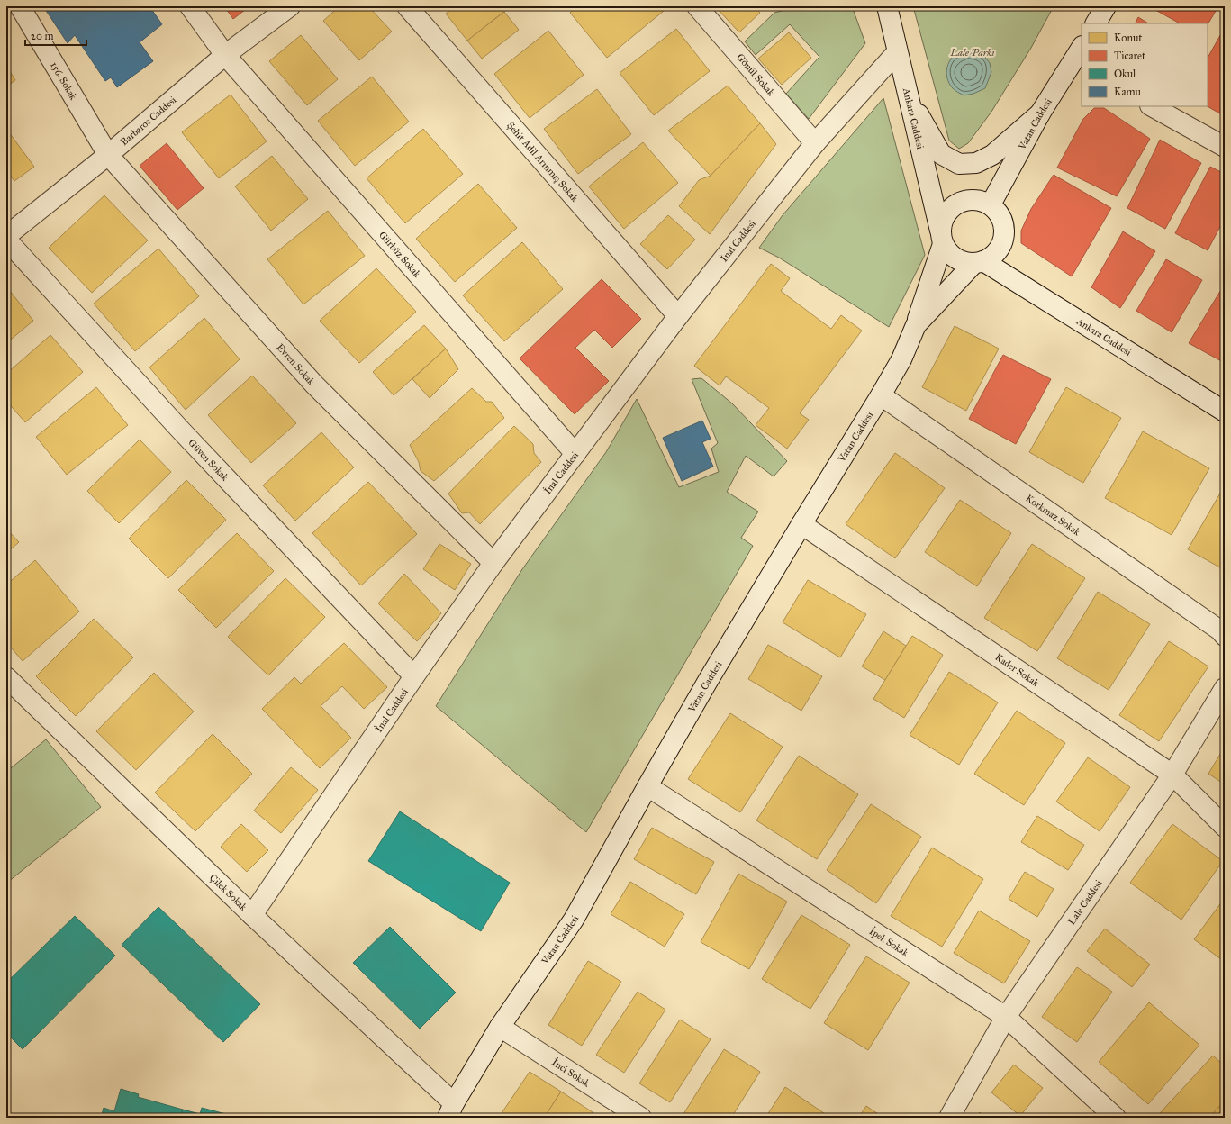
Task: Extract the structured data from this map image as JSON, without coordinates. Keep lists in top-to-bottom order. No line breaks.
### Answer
{"streets":{"street":["Gönül Sokak","156. Sokak","Ankara Caddesi","Barbaros Caddesi","Vatan Caddesi","Şehit Adil Arınmış Sokak","İnal Caddesi","Gürbüz Sokak","Evren Sokak","Güven Sokak","Korkmaz Sokak","Kader Sokak","Çilek Sokak","Lale Caddesi","İpek Sokak","İnci Sokak"]},"crossings":[["Gönül Sokak","İnal Caddesi"],["156. Sokak","Barbaros Caddesi"],["156. Sokak","Evren Sokak"],["Ankara Caddesi","Vatan Caddesi"],["Ankara Caddesi","İnal Caddesi"],["Barbaros Caddesi","Gürbüz Sokak"],["Barbaros Caddesi","Evren Sokak"],["Vatan Caddesi","Korkmaz Sokak"],["Vatan Caddesi","Kader Sokak"],["Vatan Caddesi","Çilek Sokak"],["Vatan Caddesi","İpek Sokak"],["Vatan Caddesi","İnci Sokak"],["Şehit Adil Arınmış Sokak","İnal Caddesi"],["İnal Caddesi","Gürbüz Sokak"],["İnal Caddesi","Evren Sokak"],["İnal Caddesi","Güven Sokak"],["İnal Caddesi","Çilek Sokak"],["Kader Sokak","Lale Caddesi"],["Lale Caddesi","İpek Sokak"]],"parks":["Lale Parkı"],"legend":["Konut","Ticaret","Okul","Kamu"],"scale_bar":"20 m"}
